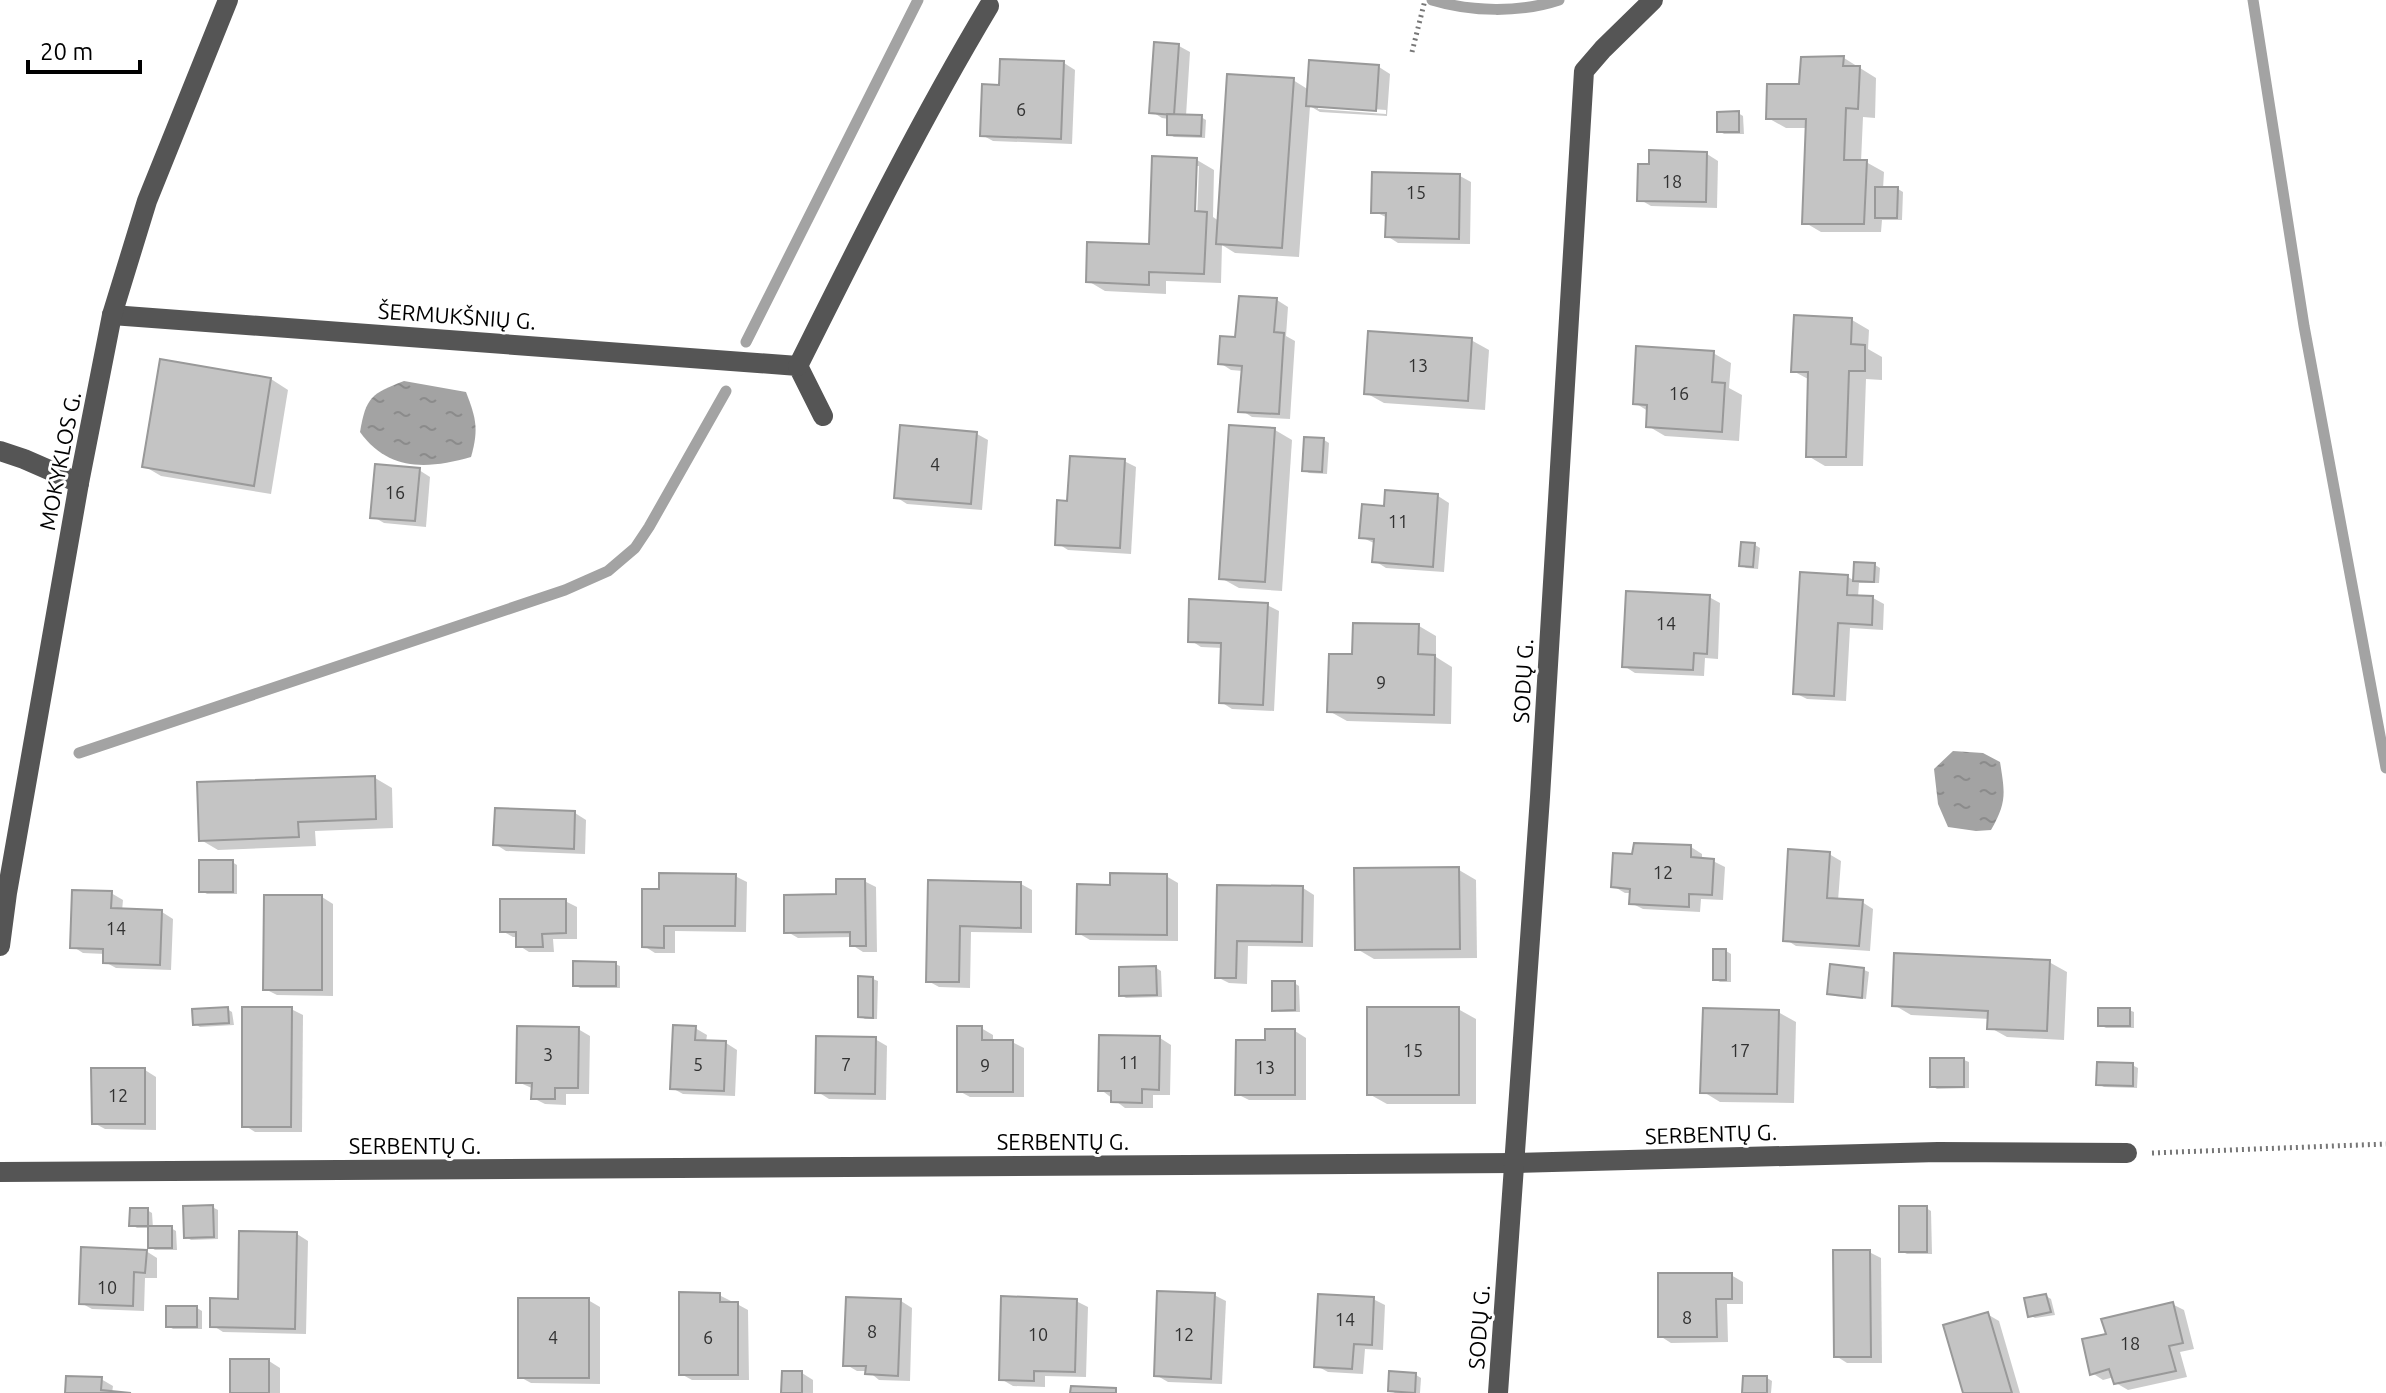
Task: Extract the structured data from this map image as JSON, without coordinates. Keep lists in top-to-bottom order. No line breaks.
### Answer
{"streets":{"street":["ŠERMUKŠNIŲ G.","MOKYKLOS G.","SODŲ G.","SERBENTŲ G."]},"crossings":[["ŠERMUKŠNIŲ G.","MOKYKLOS G."],["SODŲ G.","SERBENTŲ G."]],"house_numbers":["6","18","15","13","16","4","16","11","14","9","12","14","15","17","3","11","5","7","9","13","12","10","8","14","8","10","12","4","6","18"],"scale_bar":"20 m"}
